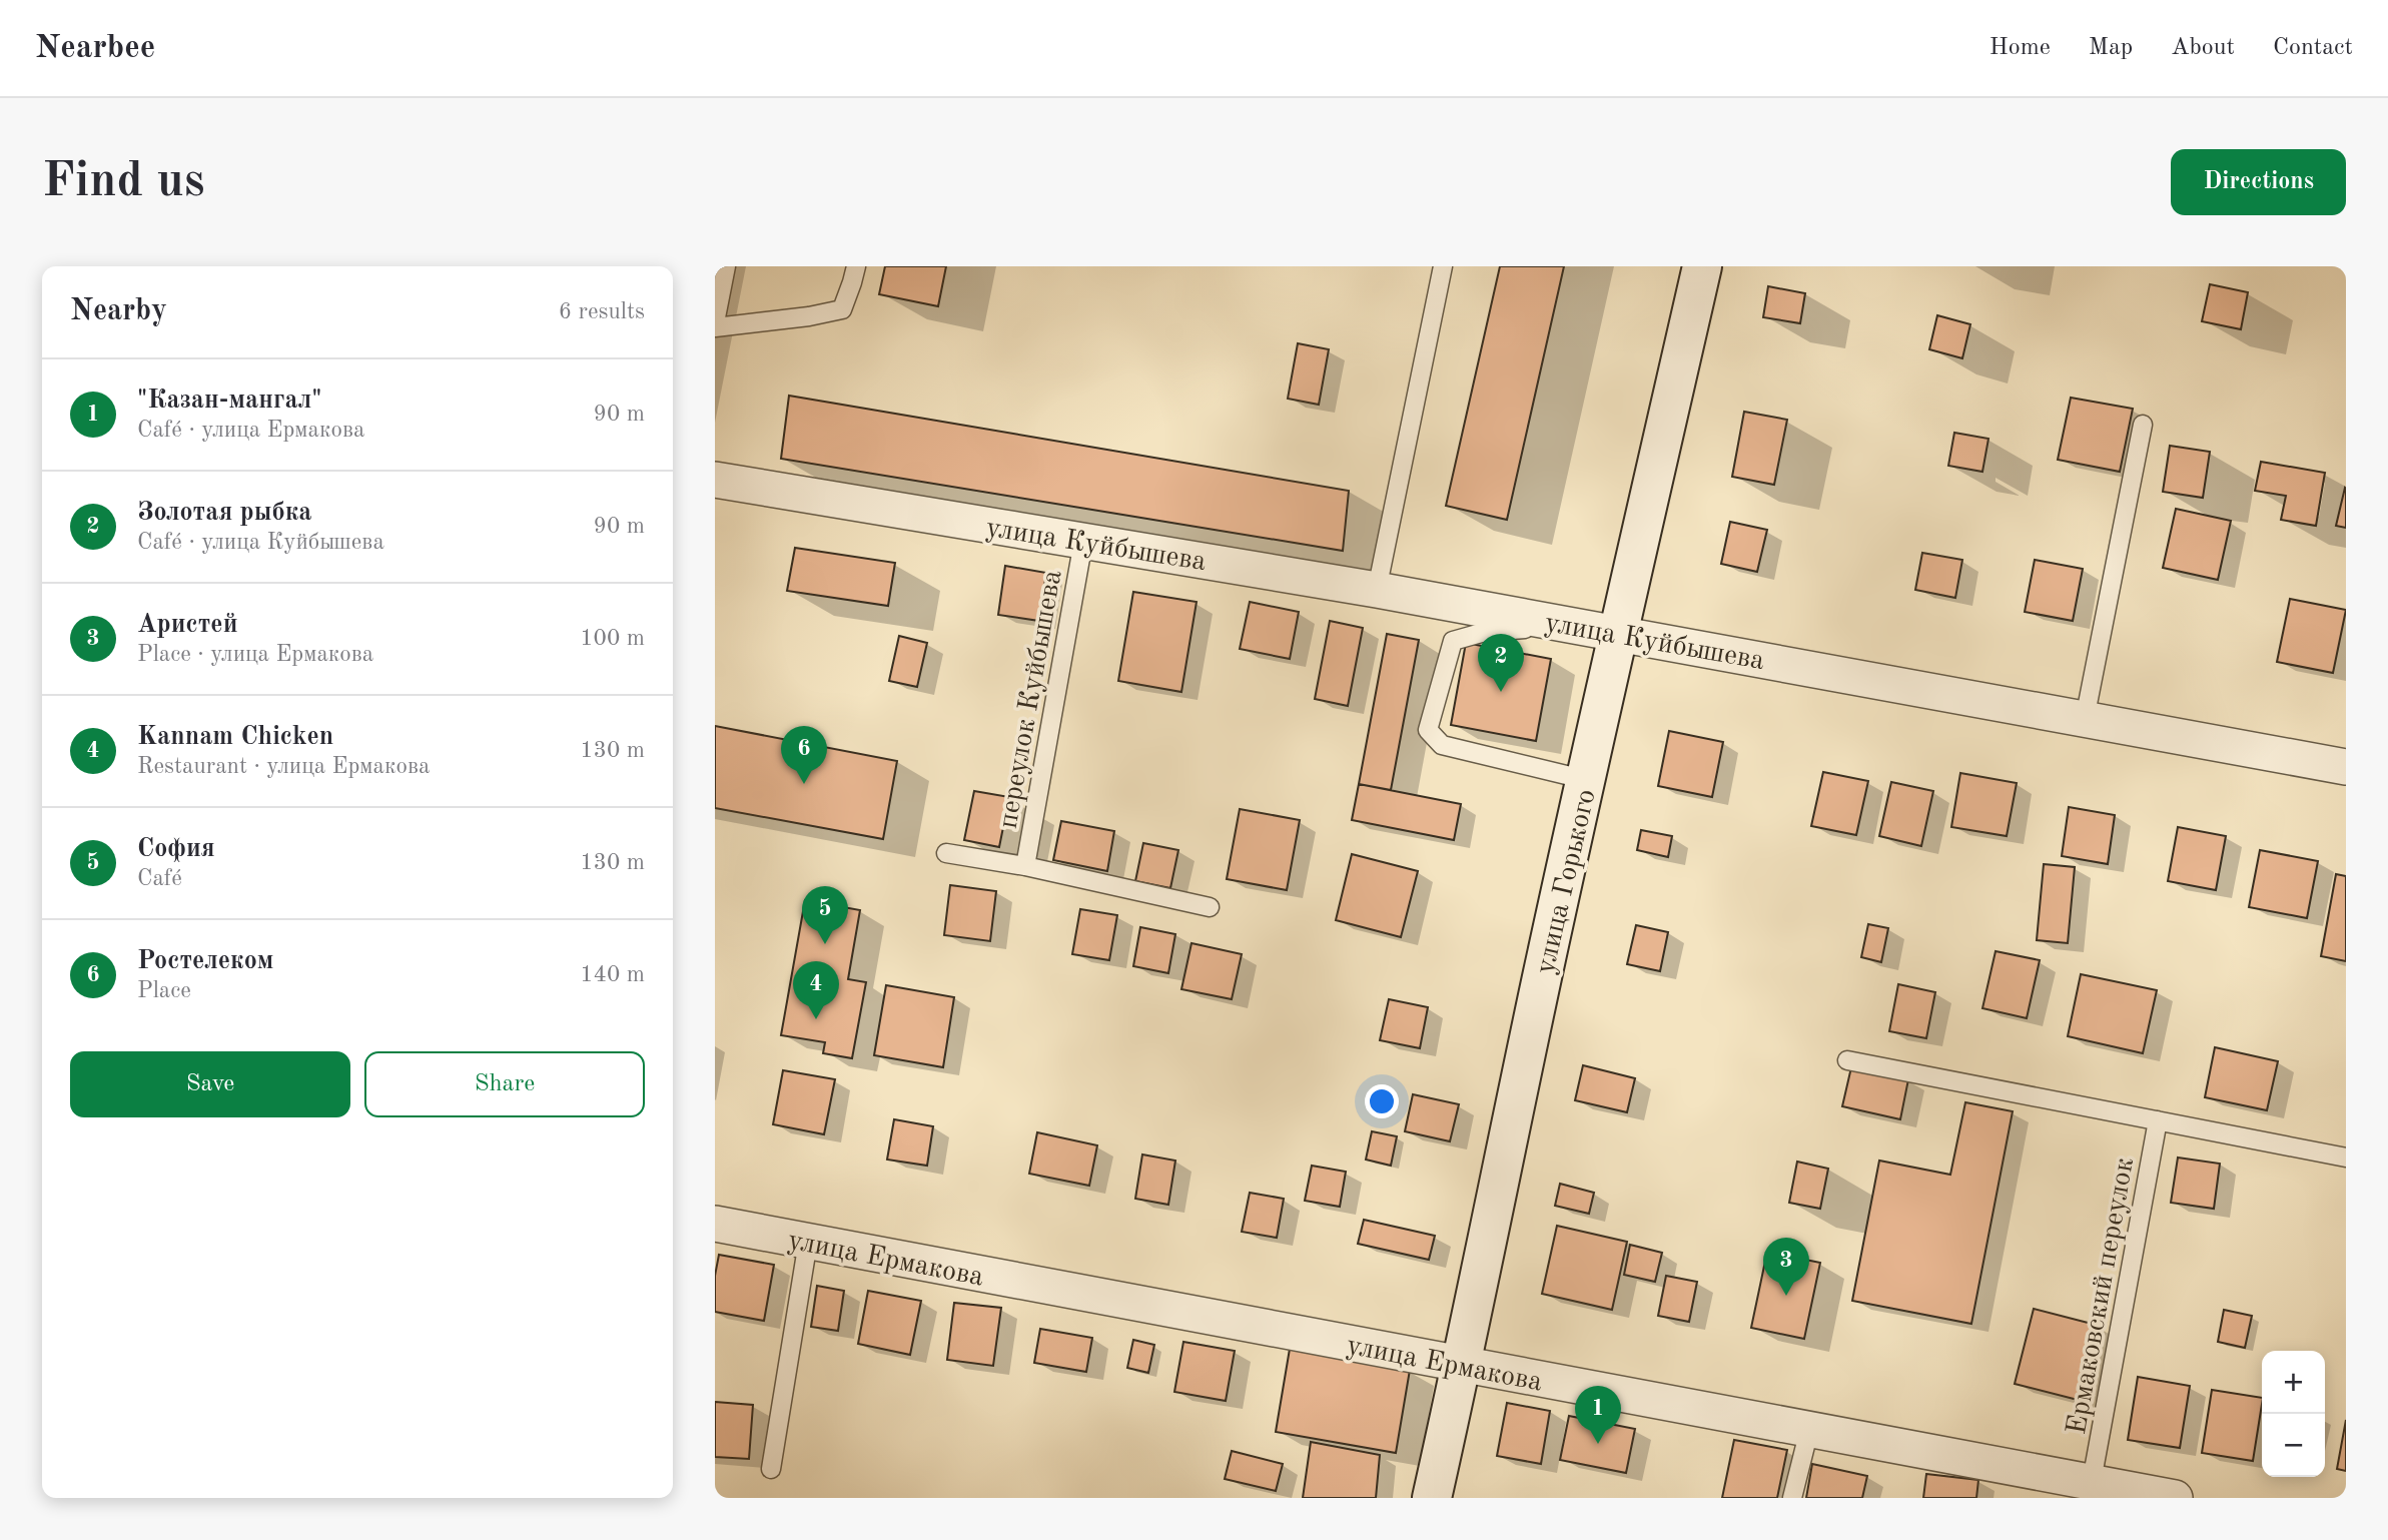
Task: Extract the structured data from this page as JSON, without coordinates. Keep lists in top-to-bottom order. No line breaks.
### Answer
{"streets":{"main road":["улица Горького"],"street":["улица Куйбышева","улица Ермакова"],"lane":["переулок Куйбышева","Ермаковский переулок"]},"crossings":[["улица Куйбышева","переулок Куйбышева"],["улица Куйбышева","улица Горького"],["улица Горького","улица Ермакова"],["улица Ермакова","Ермаковский переулок"]],"page":{"header":"Nearbee","nav":["Home","Map","About","Contact"],"buttons":["Directions",["Save","Share"]],"title":"Find us","heading":["Nearby","6 results"],"list":[{"mark":"1","name":"\"Казан-мангал\"","note":"Café · улица Ермакова","value":"90 m"},{"mark":"2","name":"Золотая рыбка","note":"Café · улица Куйбышева","value":"90 m"},{"mark":"3","name":"Аристей","note":"Place · улица Ермакова","value":"100 m"},{"mark":"4","name":"Kannam Chicken","note":"Restaurant · улица Ермакова","value":"130 m"},{"mark":"5","name":"София","note":"Café","value":"130 m"},{"mark":"6","name":"Ростелеком","note":"Place","value":"140 m"}],"pins":["2","6","5","4","3","1"],"map_buttons":["+","−"]}}
